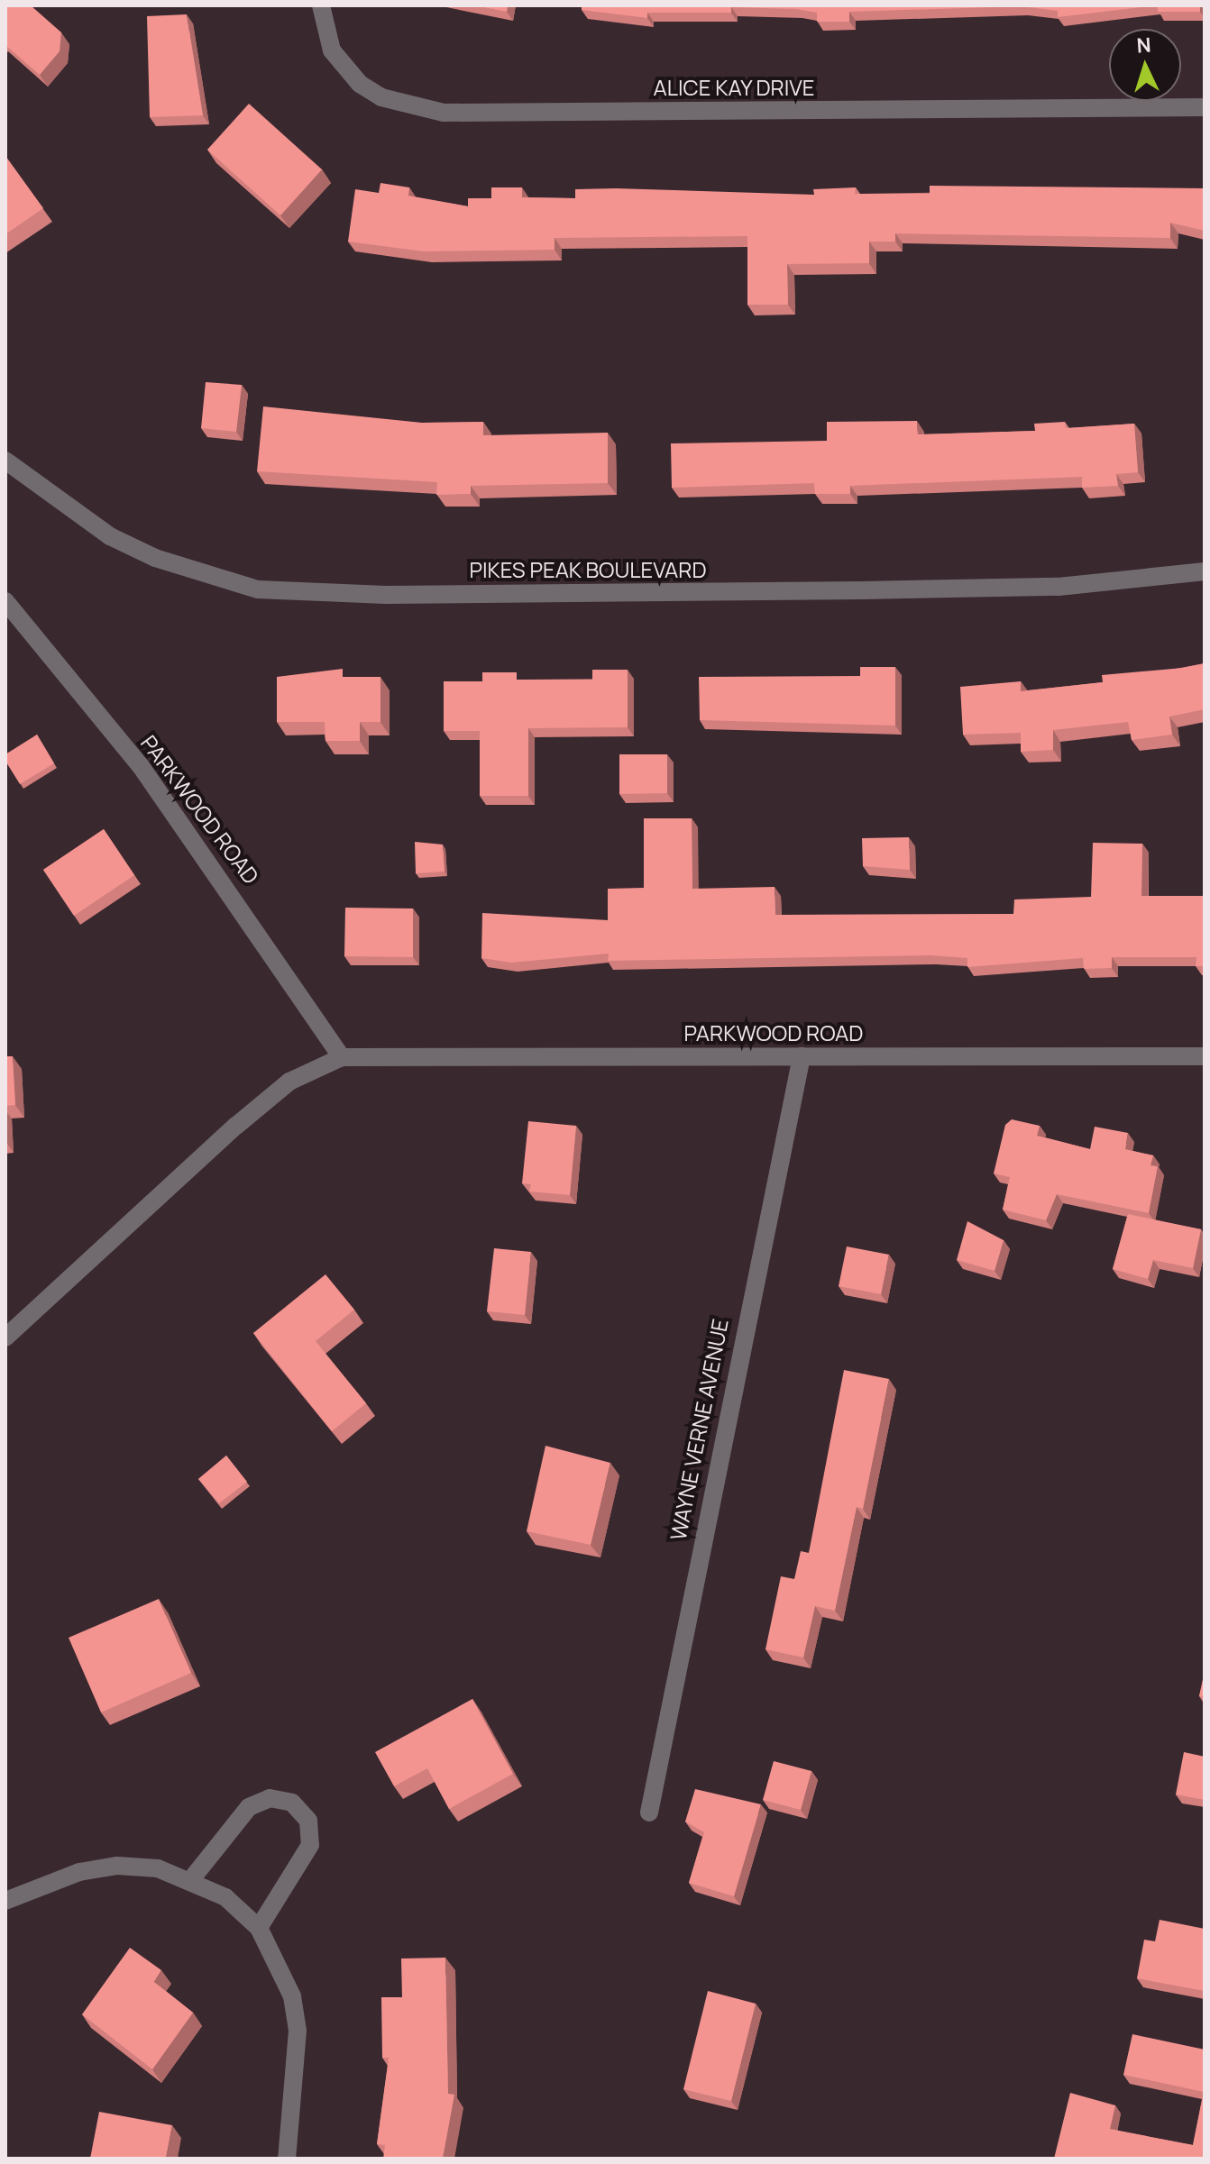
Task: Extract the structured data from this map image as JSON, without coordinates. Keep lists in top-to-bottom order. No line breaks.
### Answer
{"streets":{"street":["ALICE KAY DRIVE","PIKES PEAK BOULEVARD","PARKWOOD ROAD","WAYNE VERNE AVENUE"]},"crossings":[["PARKWOOD ROAD","WAYNE VERNE AVENUE"]],"north":"top"}
